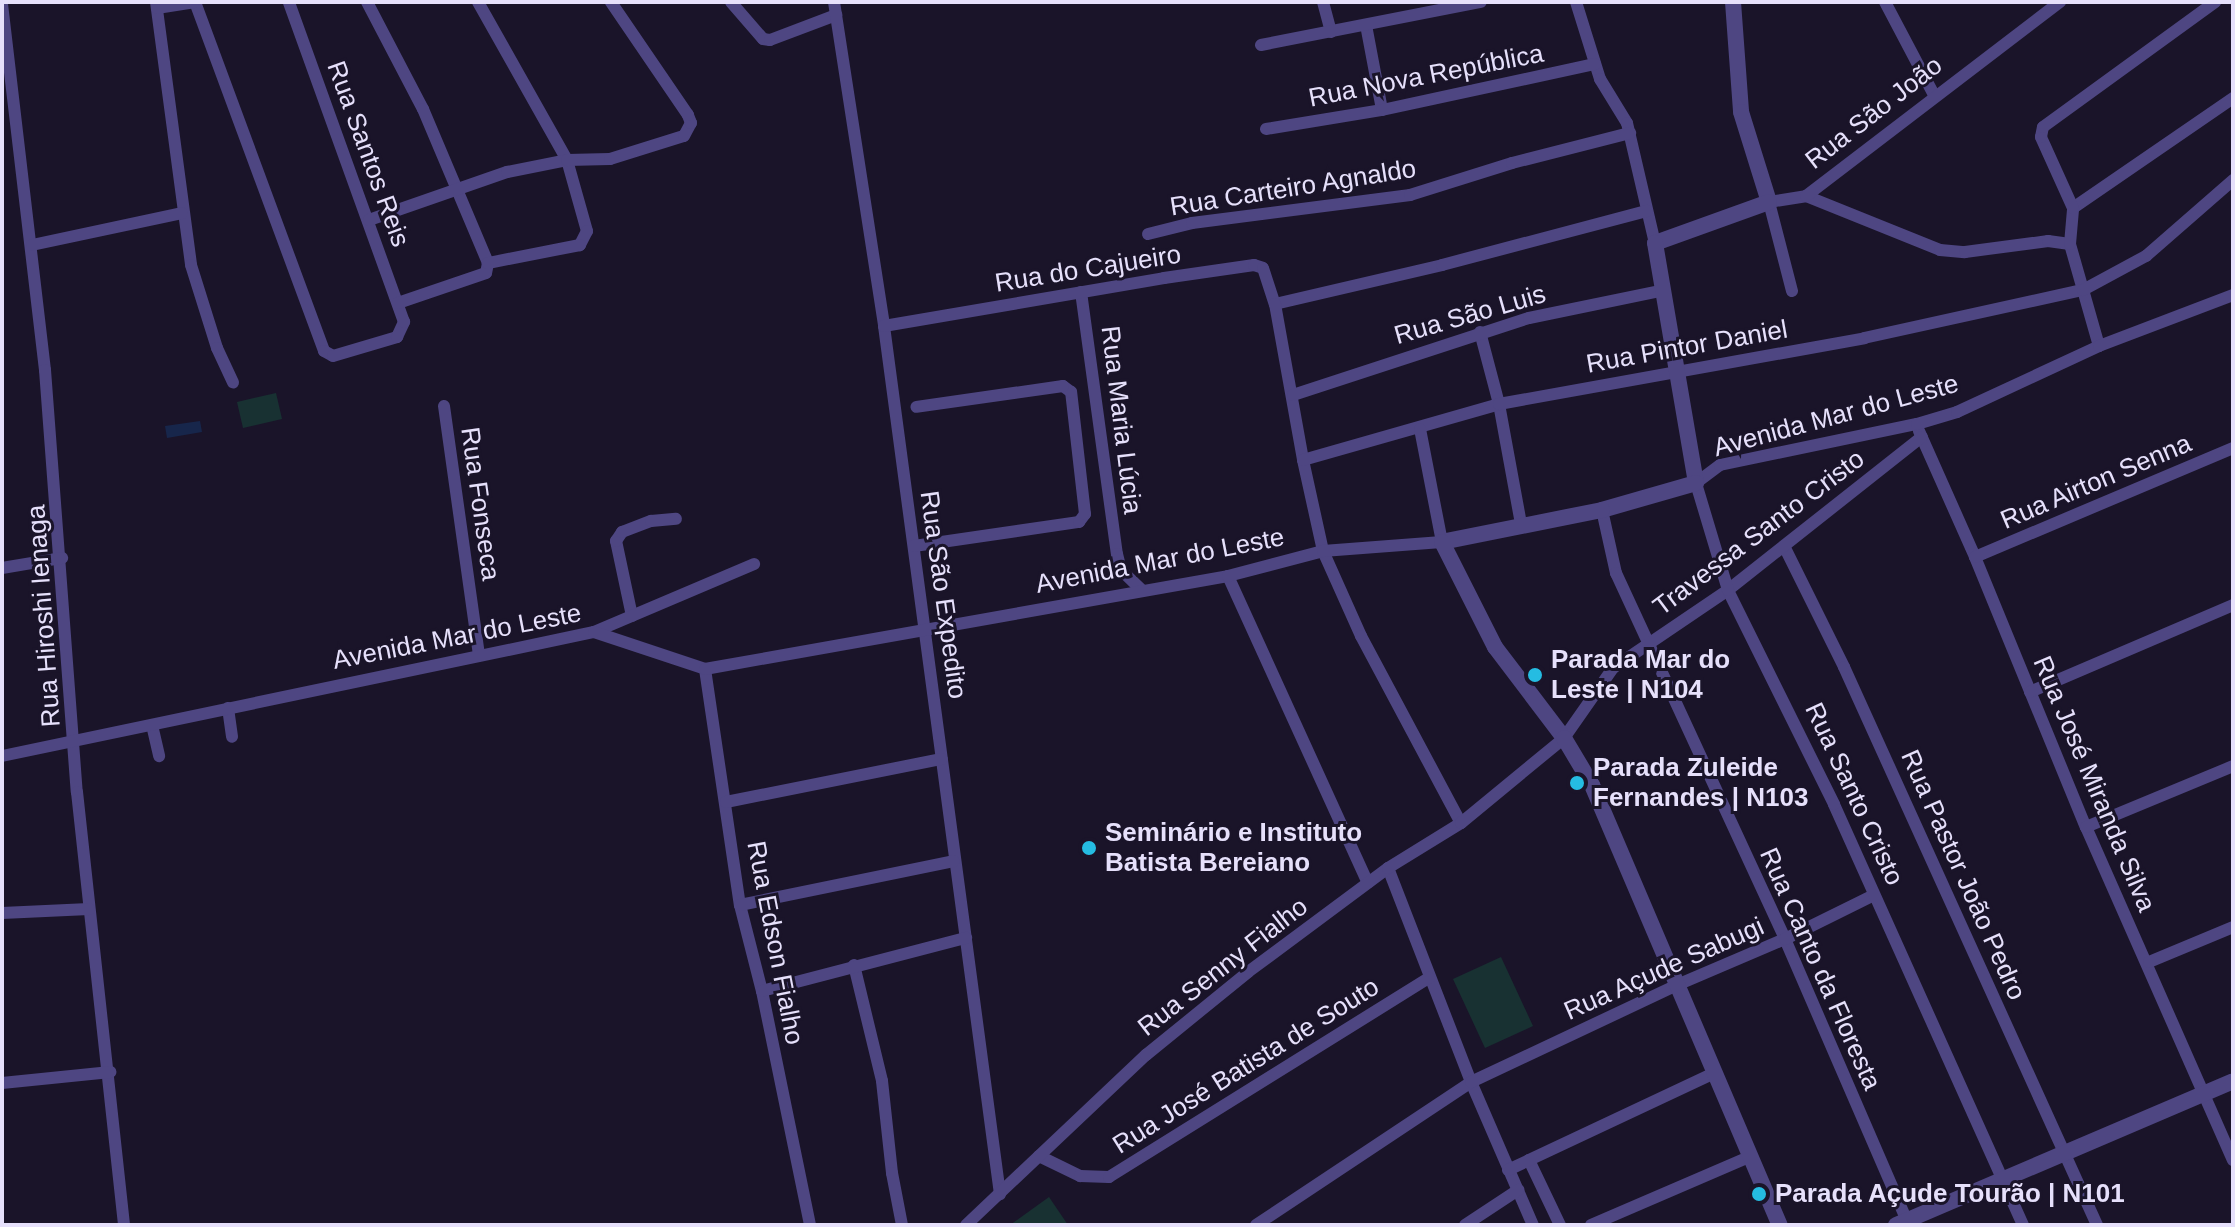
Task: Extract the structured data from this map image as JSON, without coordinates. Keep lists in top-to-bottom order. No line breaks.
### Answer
{"streets":{"street":["Rua Nova República","Rua São João","Rua Santos Reis","Rua Carteiro Agnaldo","Rua do Cajueiro","Rua São Luis","Rua Pintor Daniel","Avenida Mar do Leste","Rua Maria Lúcia","Rua Airton Senna","Rua Fonseca","Travessa Santo Cristo","Rua São Expedito","Rua Hiroshi Ienaga","Rua José Miranda Silva","Rua Santo Cristo","Rua Pastor João Pedro","Rua Edson Fialho","Rua Senny Fialho","Rua Açude Sabugi","Rua Canto da Floresta","Rua José Batista de Souto"]},"crossings":[["Rua São João","Rua Santo Cristo"],["Rua do Cajueiro","Rua São Luis"],["Rua do Cajueiro","Rua Pintor Daniel"],["Rua do Cajueiro","Avenida Mar do Leste"],["Rua do Cajueiro","Rua Maria Lúcia"],["Rua do Cajueiro","Rua São Expedito"],["Rua do Cajueiro","Rua Senny Fialho"],["Rua São Luis","Rua Santo Cristo"],["Rua Pintor Daniel","Rua Santo Cristo"],["Avenida Mar do Leste","Rua Maria Lúcia"],["Avenida Mar do Leste","Rua Fonseca"],["Avenida Mar do Leste","Rua São Expedito"],["Avenida Mar do Leste","Rua Hiroshi Ienaga"],["Avenida Mar do Leste","Rua José Miranda Silva"],["Avenida Mar do Leste","Rua Santo Cristo"],["Avenida Mar do Leste","Rua Edson Fialho"],["Avenida Mar do Leste","Rua Canto da Floresta"],["Rua Airton Senna","Rua José Miranda Silva"],["Travessa Santo Cristo","Rua José Miranda Silva"],["Travessa Santo Cristo","Rua Santo Cristo"],["Travessa Santo Cristo","Rua Pastor João Pedro"],["Travessa Santo Cristo","Rua Senny Fialho"],["Travessa Santo Cristo","Rua Canto da Floresta"],["Rua São Expedito","Rua Senny Fialho"],["Rua Santo Cristo","Rua Açude Sabugi"],["Rua Senny Fialho","Rua José Batista de Souto"],["Rua Açude Sabugi","Rua Canto da Floresta"]],"places":["Parada Mar do Leste | N104","Parada Zuleide Fernandes | N103","Seminário e Instituto Batista Bereiano","Parada Açude Tourão | N101"]}
